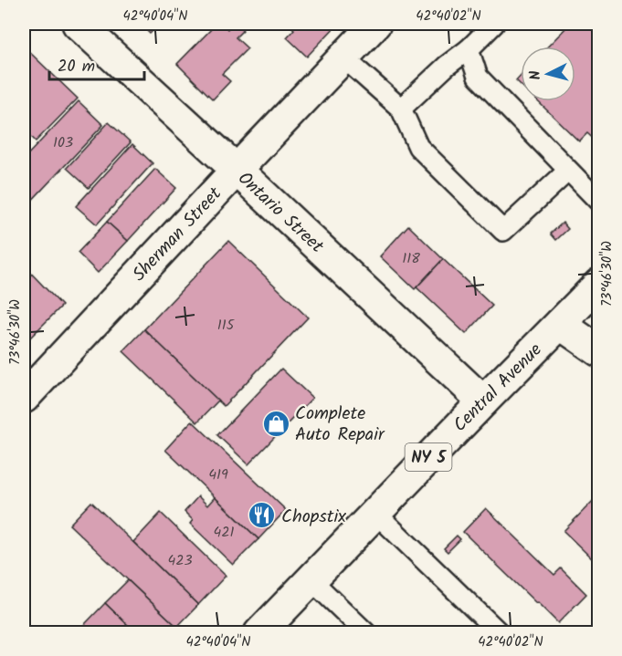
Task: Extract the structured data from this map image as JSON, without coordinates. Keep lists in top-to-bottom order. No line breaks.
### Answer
{"streets":{"street":["Ontario Street","Sherman Street","Central Avenue","NY 5"]},"crossings":[["Ontario Street","Sherman Street"],["Ontario Street","Central Avenue"]],"places":{"shop":["Complete Auto Repair"],"restaurant":["Chopstix"]},"house_numbers":["103","118","115","419","421","423"],"scale_bar":"20 m","north":"left","coordinates":["42°40'04\"N","42°40'02\"N","73°46'30\"W"]}
